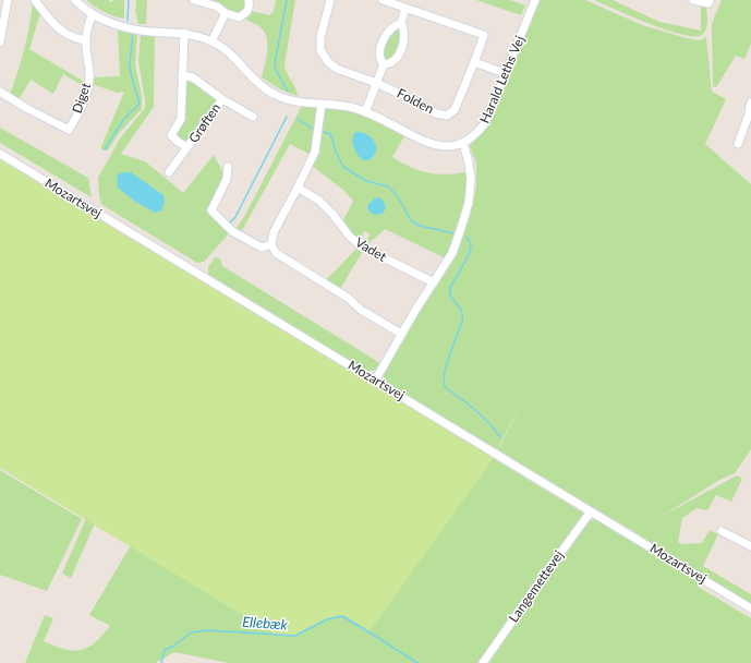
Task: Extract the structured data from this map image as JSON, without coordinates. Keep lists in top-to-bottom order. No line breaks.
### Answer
{"streets":{"street":["Harald Leths Vej","Diget","Folden","Grøften","Mozartsvej","Vadet","Langemettevej"]},"crossings":[["Mozartsvej","Langemettevej"]],"water":["Ellebæk"]}
